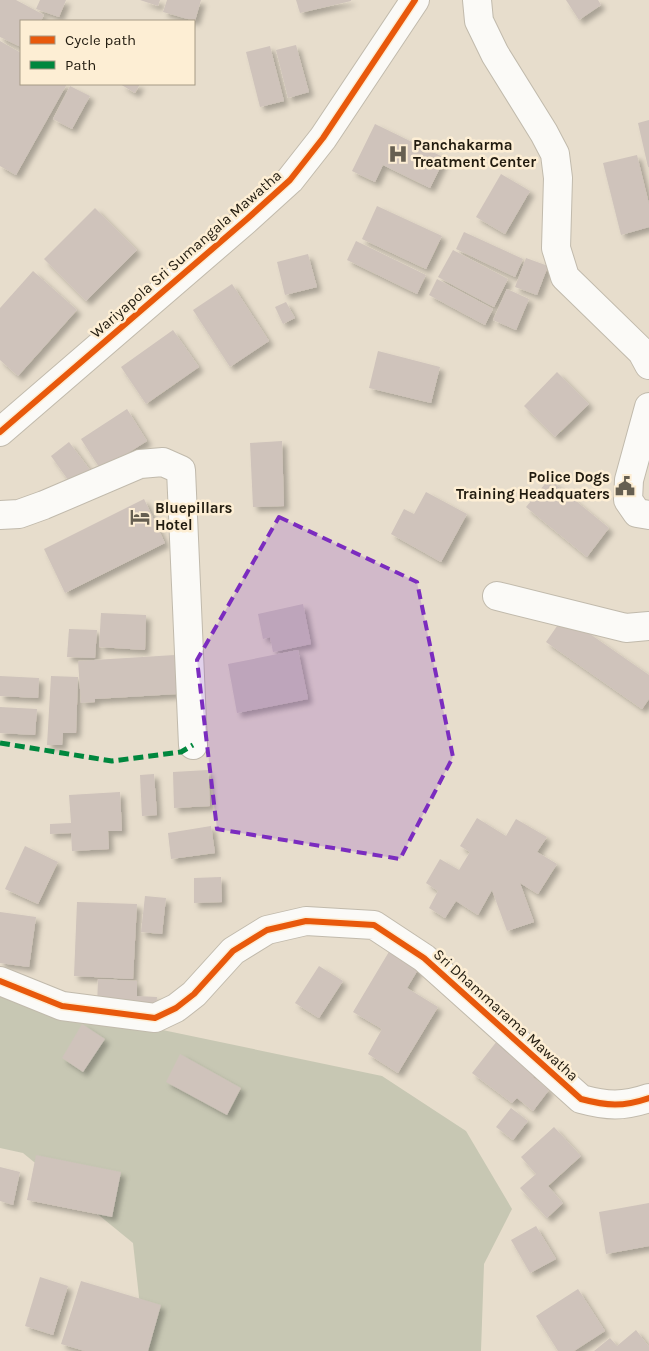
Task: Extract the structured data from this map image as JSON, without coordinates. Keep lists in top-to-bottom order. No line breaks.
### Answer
{"streets":{"street":["Wariyapola Sri Sumangala Mawatha","Sri Dhammarama Mawatha"]},"places":{"hospital":["Panchakarma Treatment Center"],"public building":["Police Dogs Training Headquaters"],"hotel":["Bluepillars Hotel"]},"legend":["Cycle path","Path"]}
